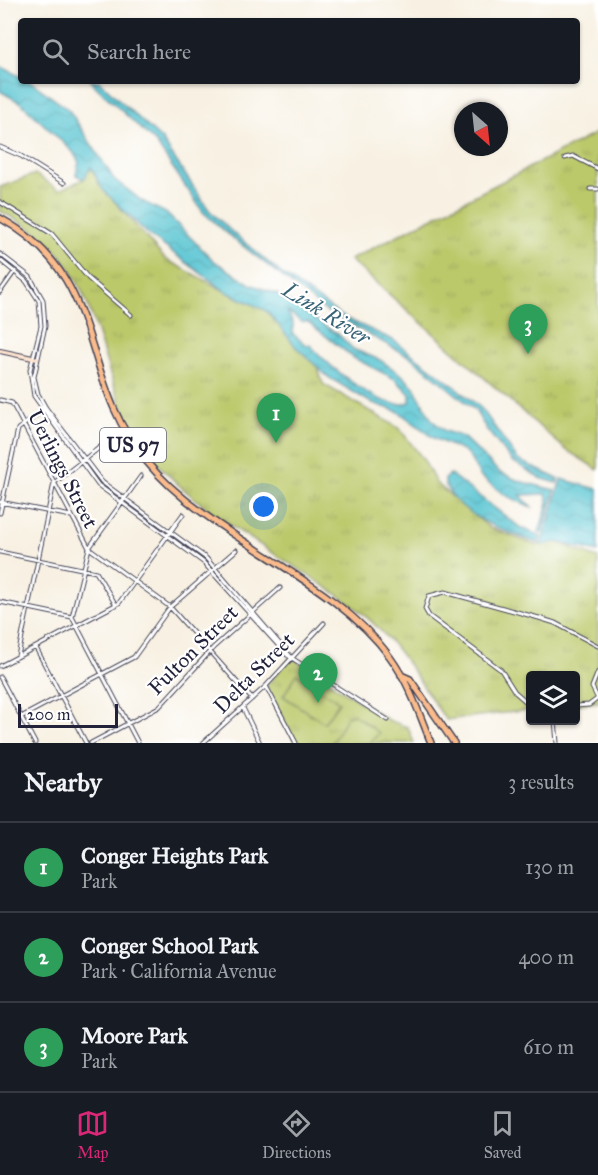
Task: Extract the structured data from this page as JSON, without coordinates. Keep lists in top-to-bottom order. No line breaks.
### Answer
{"streets":{"highway":["US 97"],"street":["Uerlings Street","Fulton Street","Delta Street"]},"water":["Link River"],"scale_bar":"200 m","north":"bottom right","page":{"search":"Search here","pins":["3","1","2"],"scale":"200 m","heading":["Nearby","3 results"],"list":[{"mark":"1","name":"Conger Heights Park","note":"Park","value":"130 m"},{"mark":"2","name":"Conger School Park","note":"Park · California Avenue","value":"400 m"},{"mark":"3","name":"Moore Park","note":"Park","value":"610 m"}],"nav":["Map","Directions","Saved"]}}
